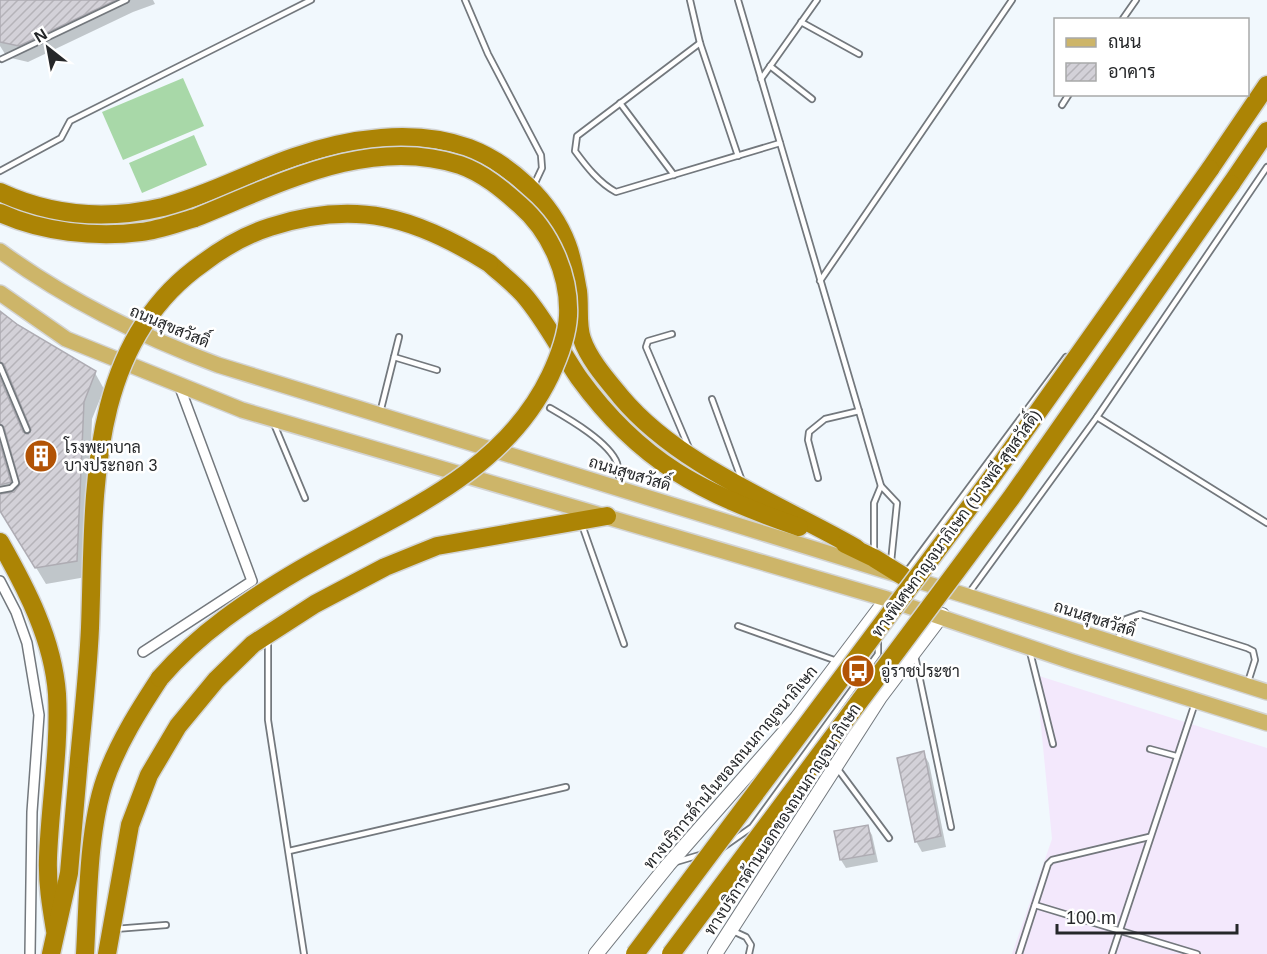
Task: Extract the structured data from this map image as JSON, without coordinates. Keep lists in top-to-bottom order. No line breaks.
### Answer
{"streets":{"highway":["ทางพิเศษกาญจนาภิเษก (บางพลี-สุขสวัสดิ์)"],"main road":["ถนนสุขสวัสดิ์","ทางบริการด้านในของถนนกาญจนาภิเษก","ทางบริการด้านนอกของถนนกาญจนาภิเษก"]},"places":{"building":["โรงพยาบาล บางประกอก 3"],"bus stop":["อู่ราชประชา"]},"legend":["ถนน","อาคาร"],"scale_bar":"100 m","north":"top left"}
